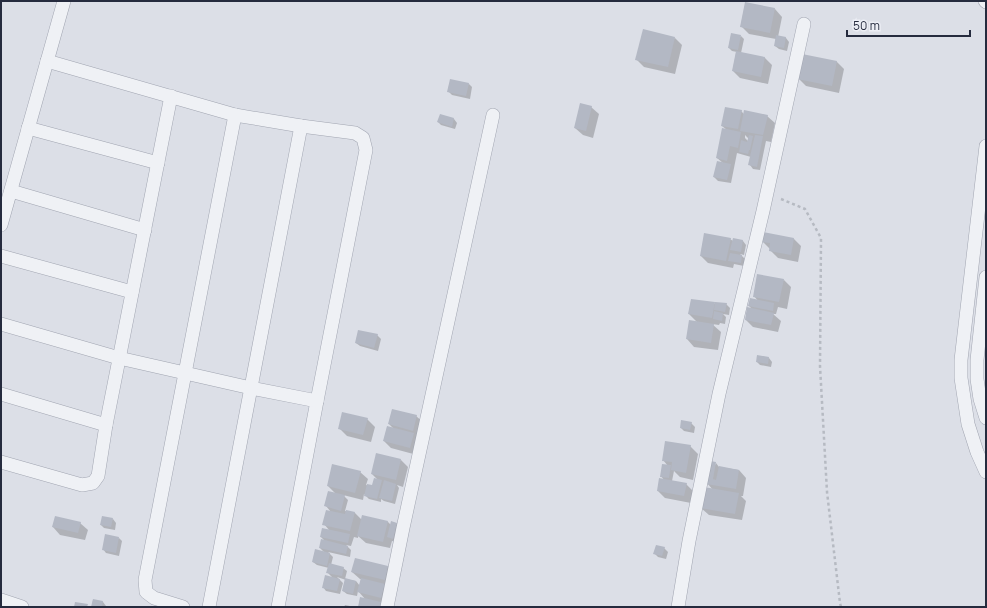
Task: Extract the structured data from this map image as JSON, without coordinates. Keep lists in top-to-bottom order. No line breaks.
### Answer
{"scale_bar":"50 m"}
